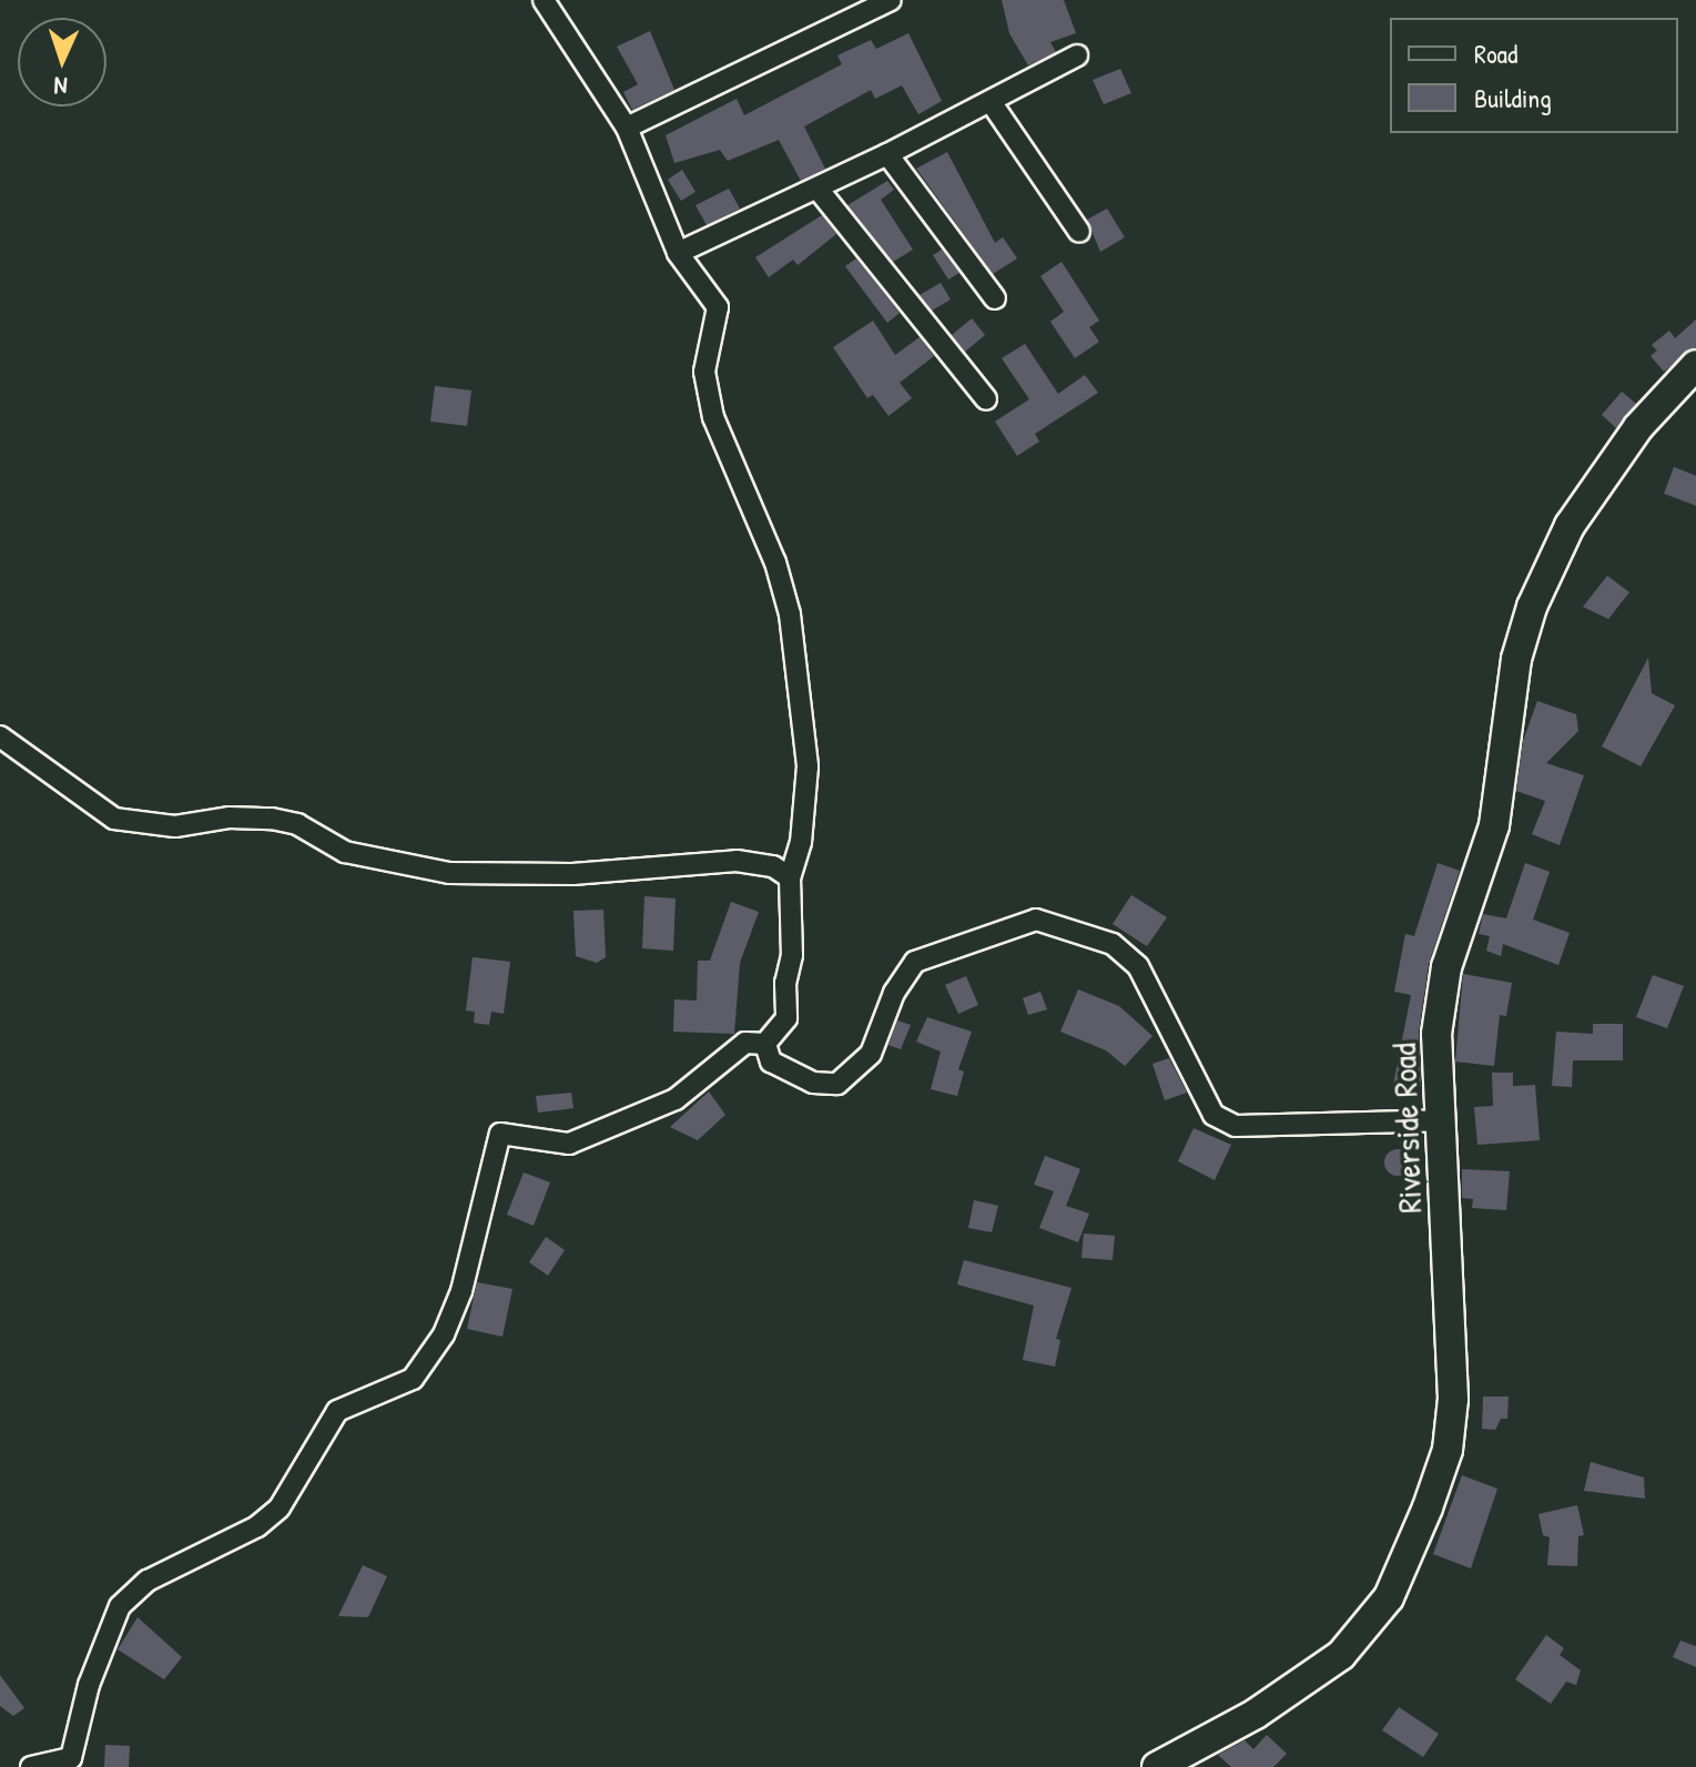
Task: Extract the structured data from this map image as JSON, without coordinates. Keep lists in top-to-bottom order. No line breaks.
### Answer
{"streets":{"street":["Riverside Road"]},"legend":["Road","Building"],"north":"bottom"}
